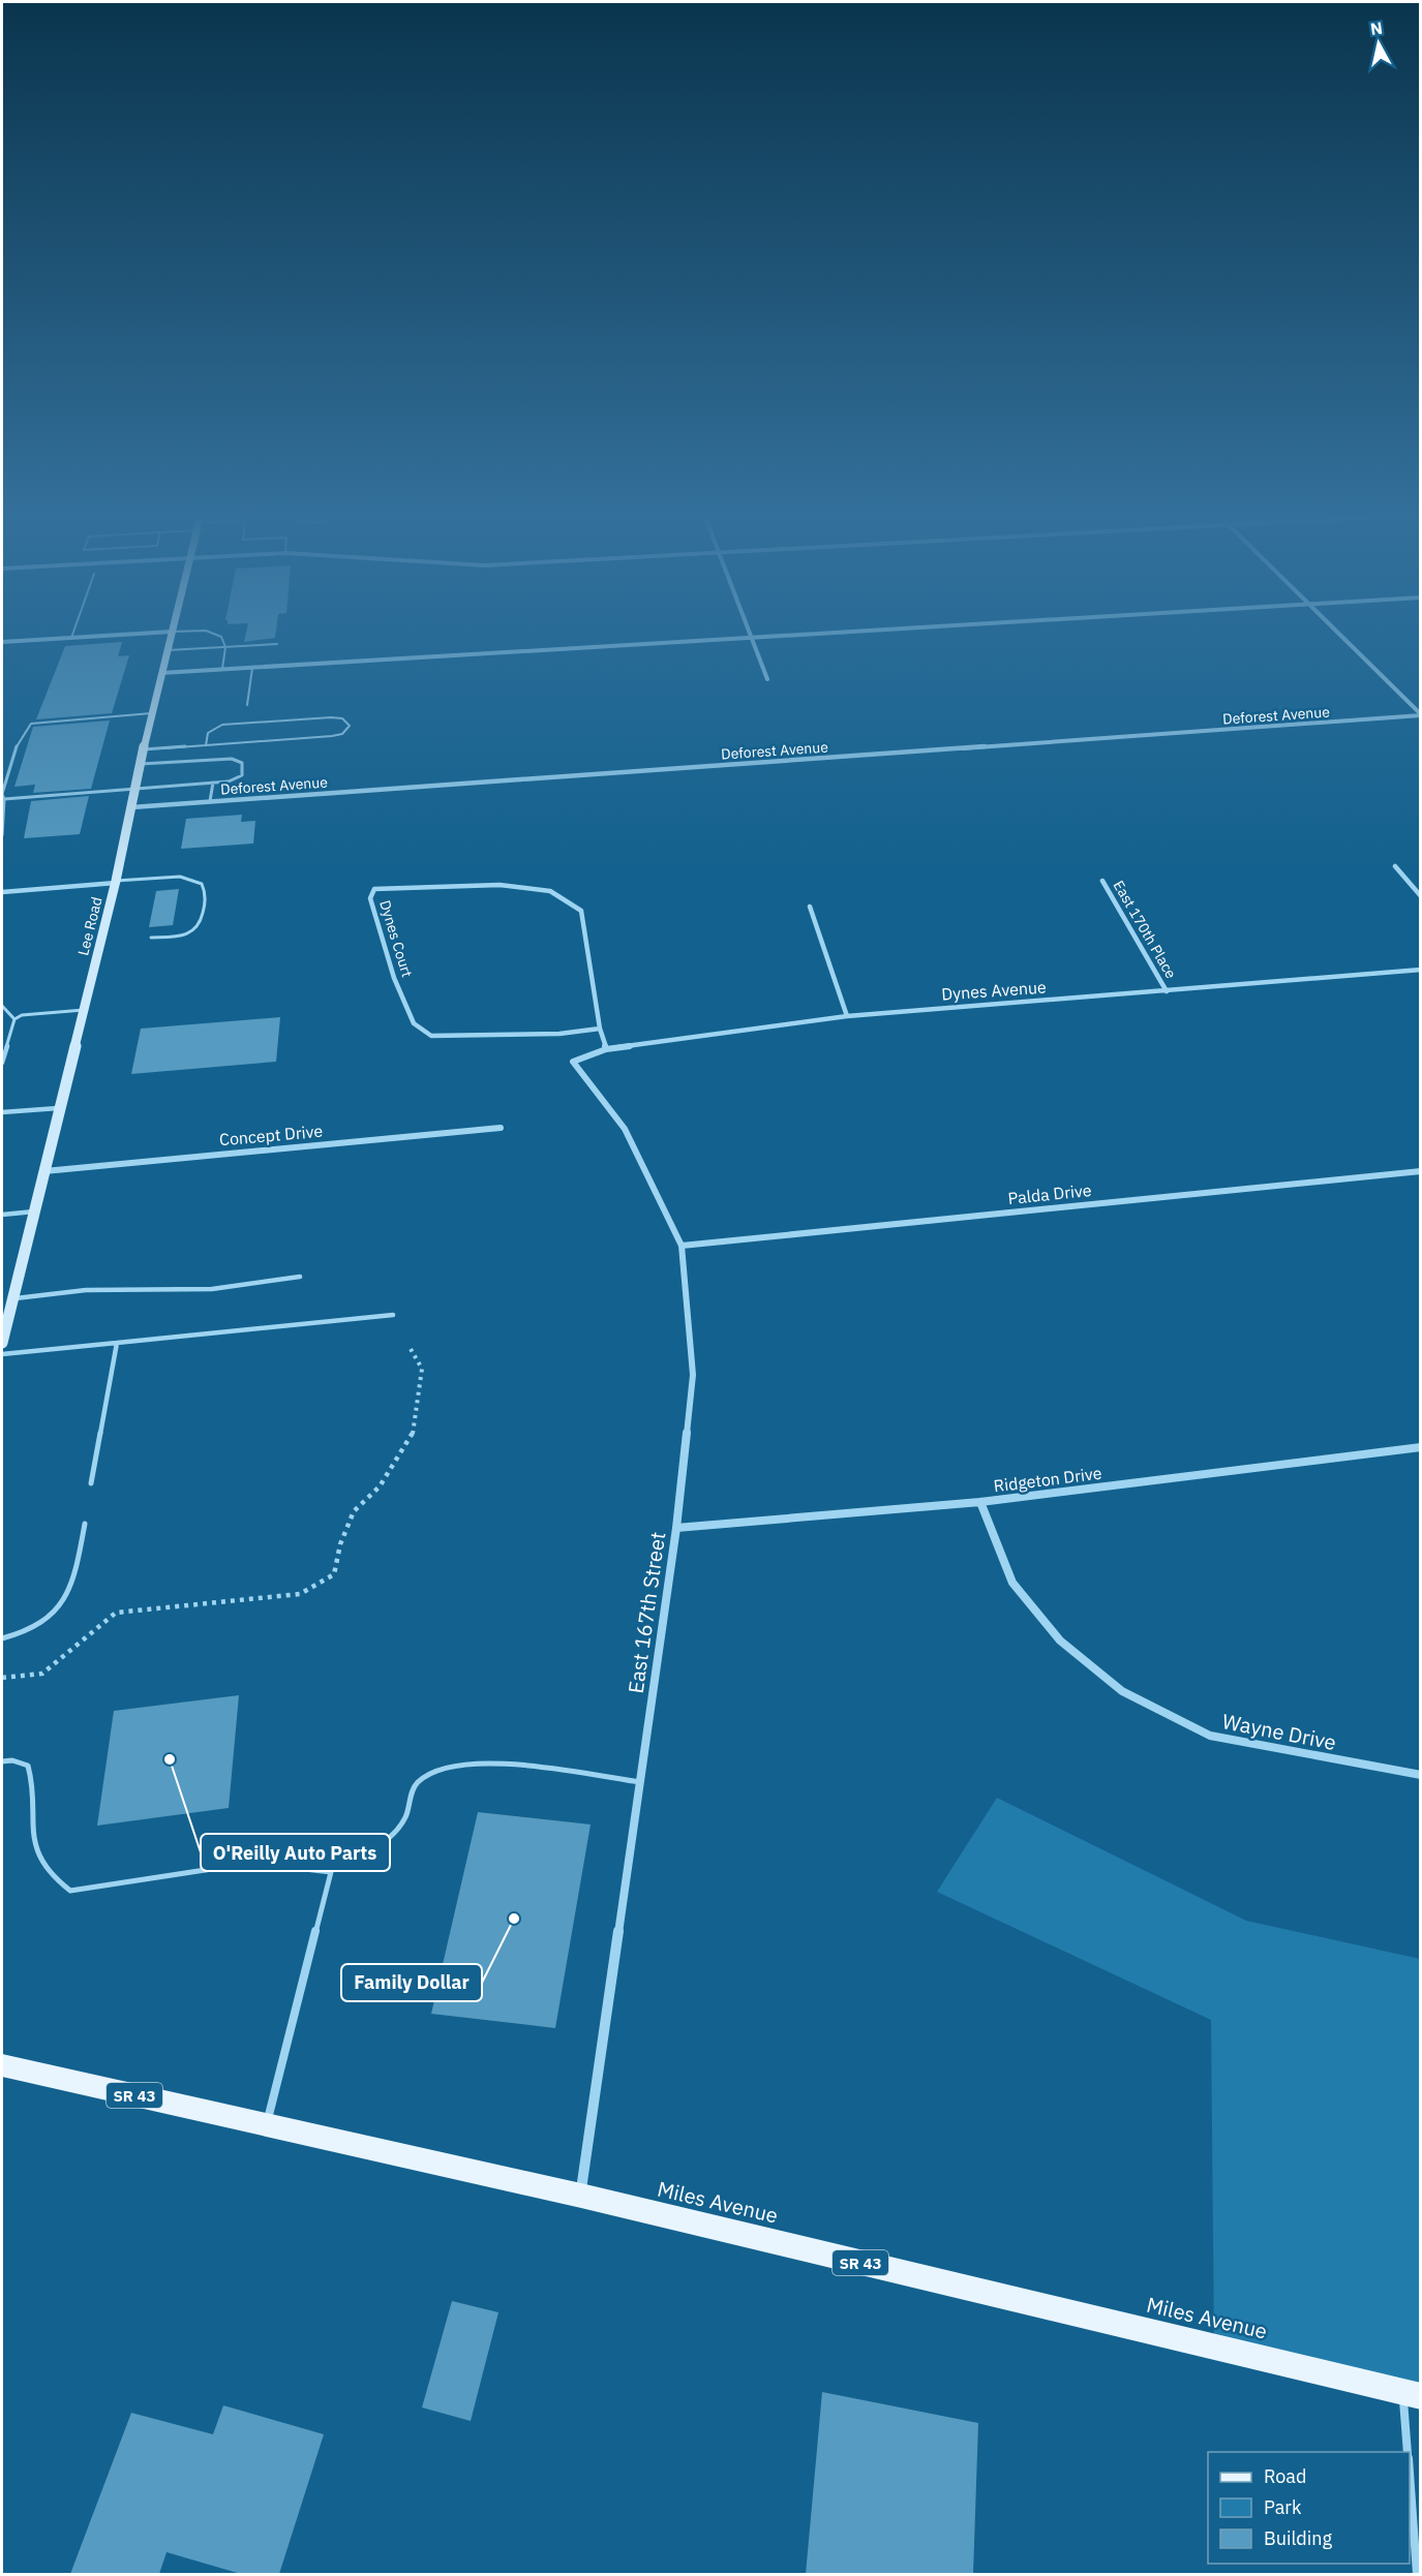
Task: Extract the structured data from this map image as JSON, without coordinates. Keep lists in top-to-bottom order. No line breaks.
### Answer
{"streets":{"main road":["Lee Road","SR 43","Miles Avenue"],"street":["Deforest Avenue","East 170th Place","Dynes Court","Dynes Avenue","Concept Drive","Palda Drive","Ridgeton Drive","East 167th Street","Wayne Drive"]},"crossings":[["Deforest Avenue","Lee Road"],["Lee Road","Concept Drive"],["East 170th Place","Dynes Avenue"],["Dynes Court","Dynes Avenue"],["Dynes Avenue","East 167th Street"],["Palda Drive","East 167th Street"],["Ridgeton Drive","East 167th Street"],["Ridgeton Drive","Wayne Drive"],["East 167th Street","Miles Avenue"]],"places":["O'Reilly Auto Parts","Family Dollar"],"legend":["Road","Park","Building"],"north":"top"}
